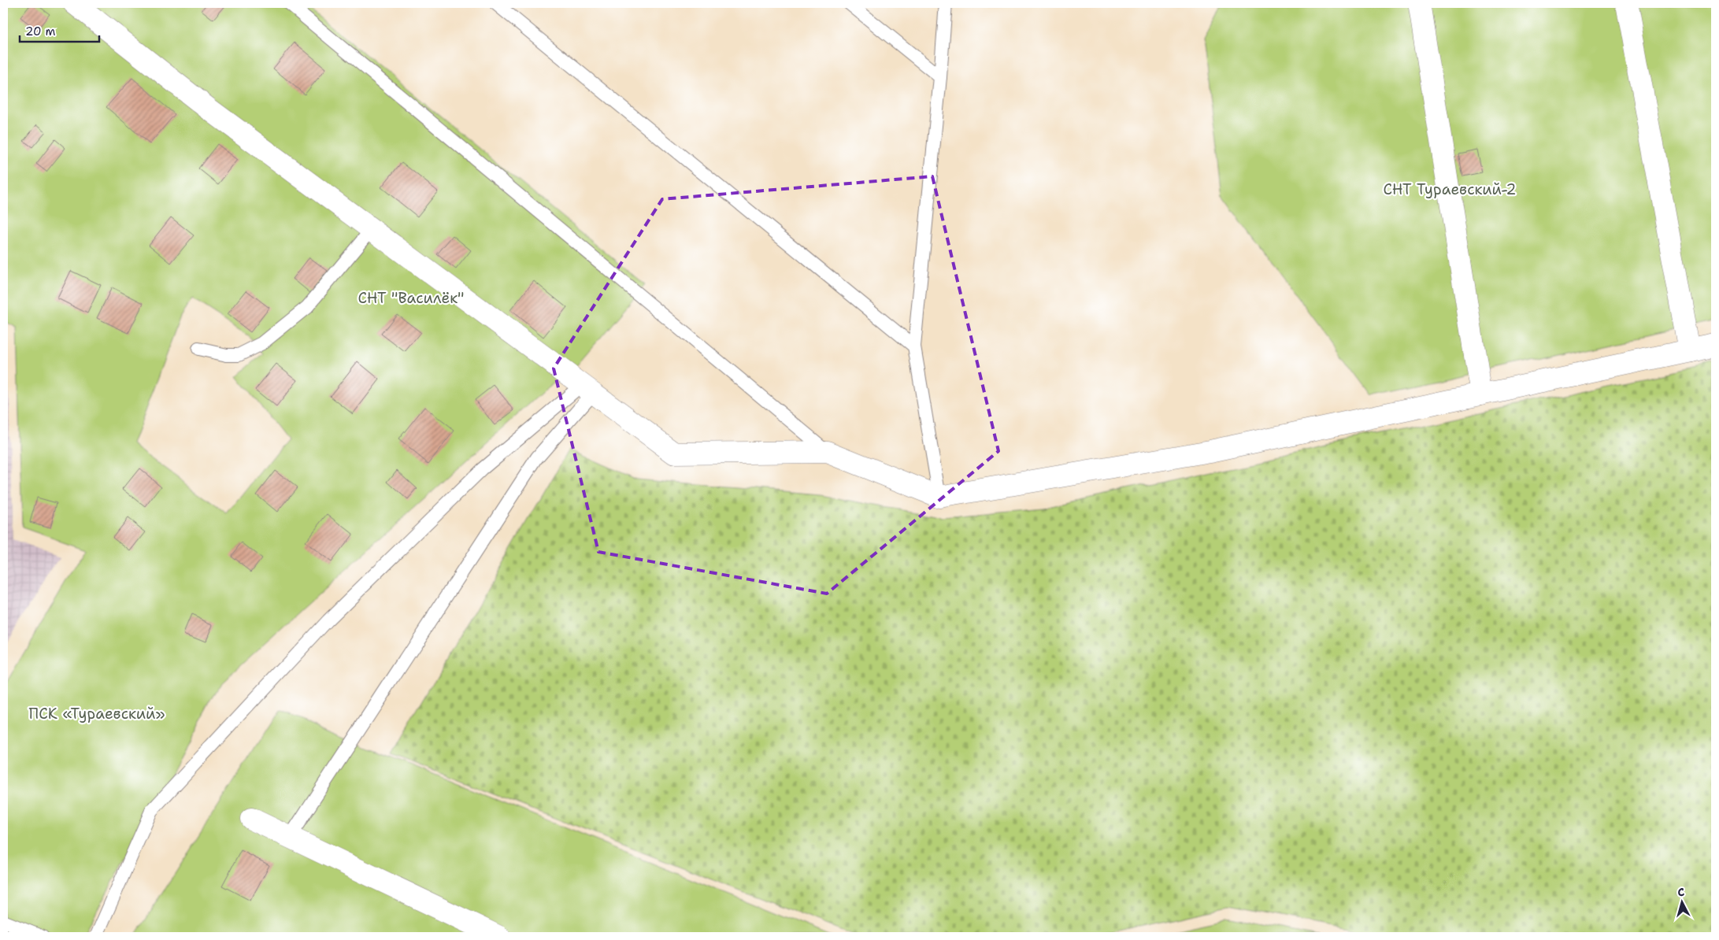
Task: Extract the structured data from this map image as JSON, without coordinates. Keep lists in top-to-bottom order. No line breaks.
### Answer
{"parks":["СНТ Тураевский-2","СНТ \"Василёк\"","ПСК «Тураевский»"],"scale_bar":"20 m","north":"top"}
